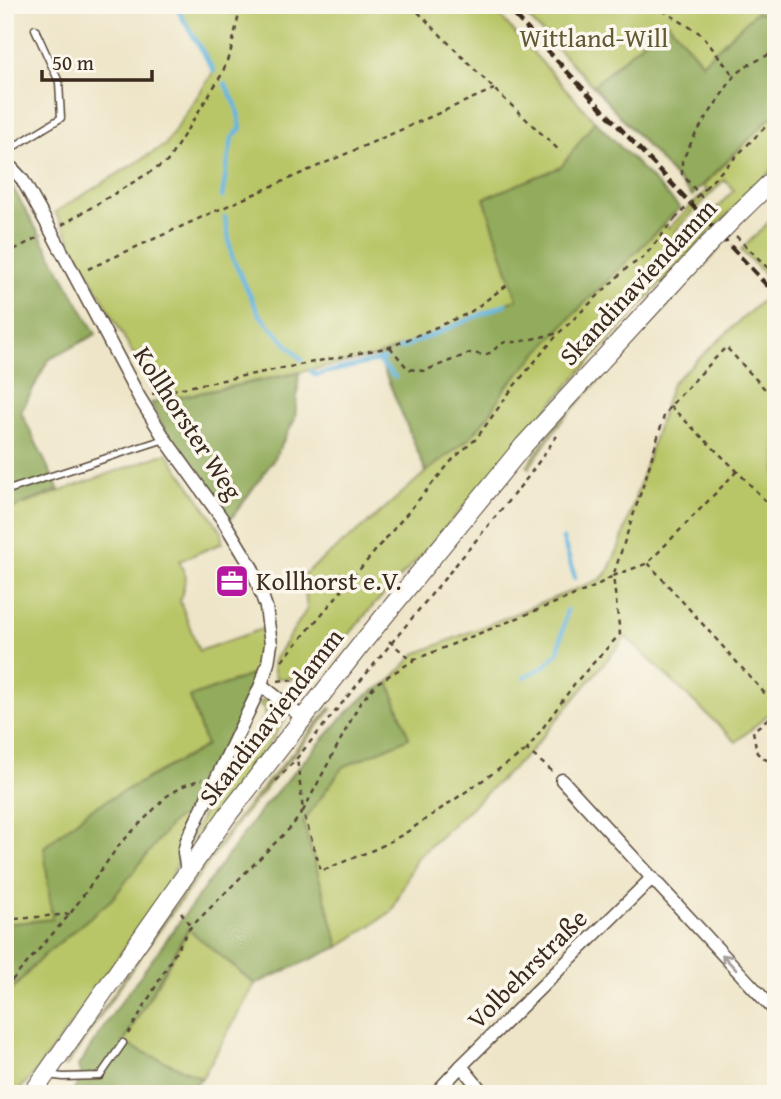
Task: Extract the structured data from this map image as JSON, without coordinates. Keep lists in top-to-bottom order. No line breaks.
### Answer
{"streets":{"main road":["Skandinaviendamm"],"street":["Kollhorster Weg","Volbehrstraße"]},"crossings":[["Skandinaviendamm","Kollhorster Weg"]],"parks":["Wittland-Will"],"places":{"office":["Kollhorst e.V."]},"scale_bar":"50 m"}
